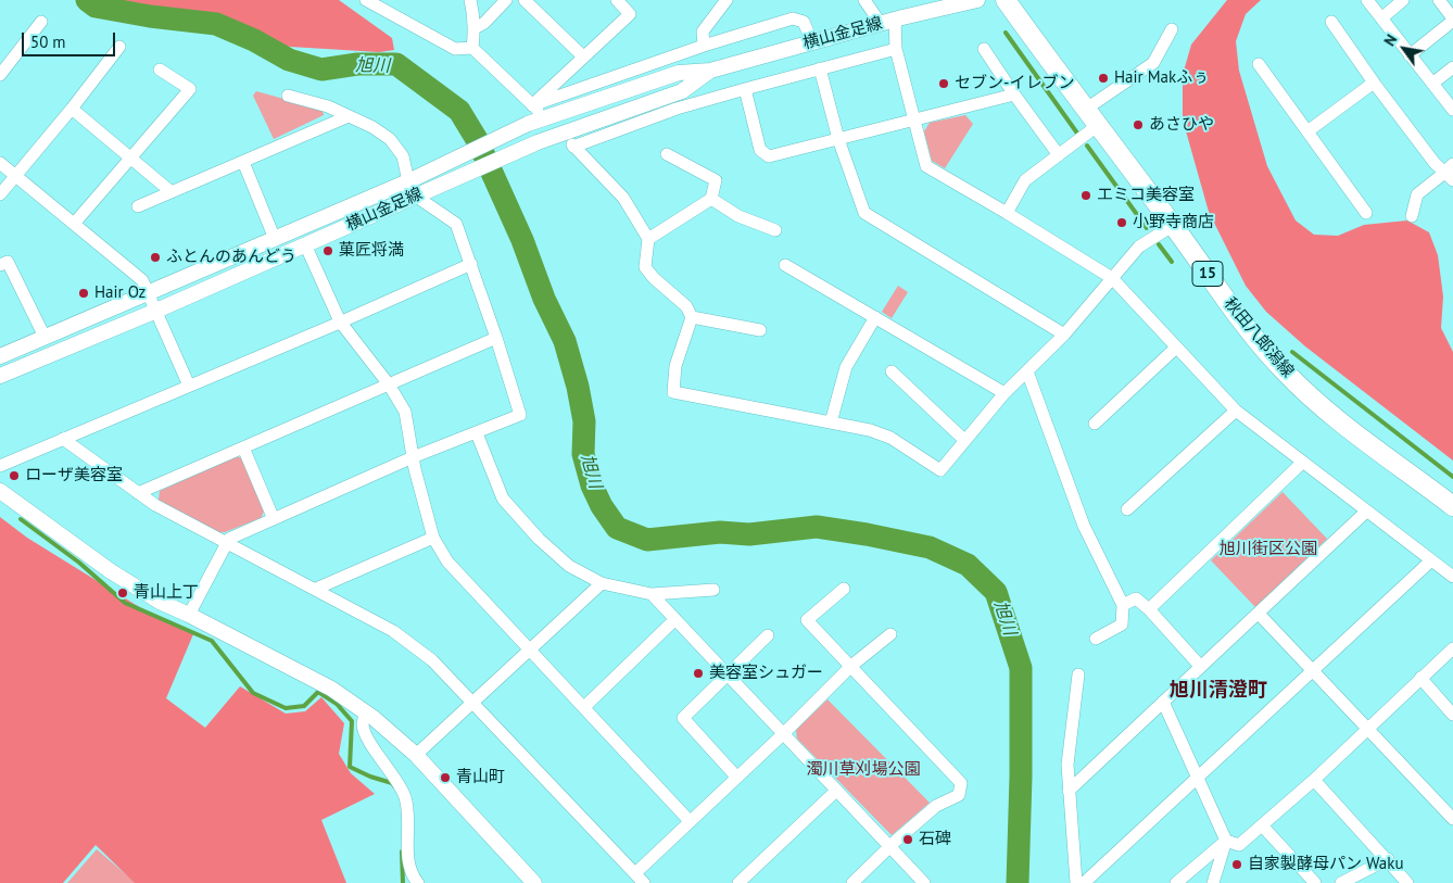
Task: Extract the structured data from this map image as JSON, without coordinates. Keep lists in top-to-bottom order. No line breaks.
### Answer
{"streets":{"main road":["15","秋田八郎潟線"],"street":["横山金足線"]},"districts":["旭川清澄町"],"water":["旭川"],"parks":["旭川街区公園","濁川草刈場公園"],"places":["Hair Makふぅ","セブン-イレブン","あさひや","エミコ美容室","小野寺商店","菓匠将満","ふとんのあんどう","Hair Oz","ローザ美容室","青山上丁","美容室シュガー","青山町","石碑","自家製酵母パン Waku"],"scale_bar":"50 m","north":"top left"}
